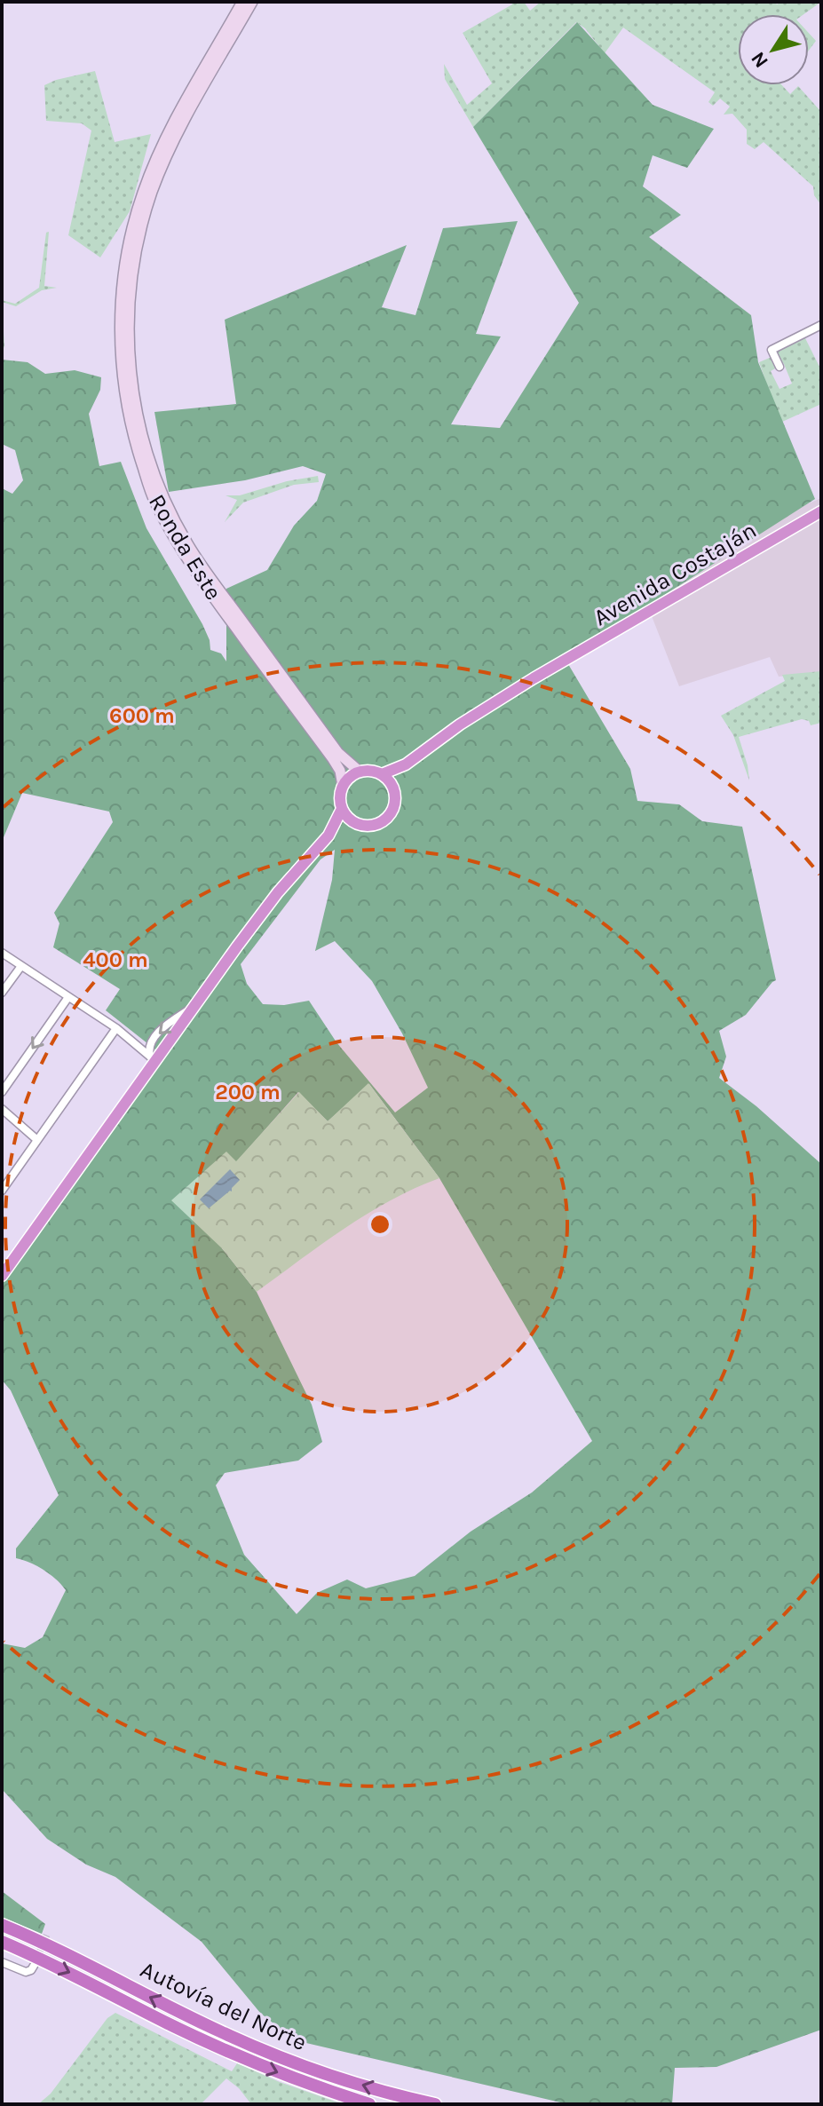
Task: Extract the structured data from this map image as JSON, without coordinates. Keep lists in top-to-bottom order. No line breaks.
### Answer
{"streets":{"highway":["Avenida Costaján","Autovía del Norte"],"main road":["Ronda Este"]},"north":"bottom left","rings":["600 m","400 m","200 m"]}
